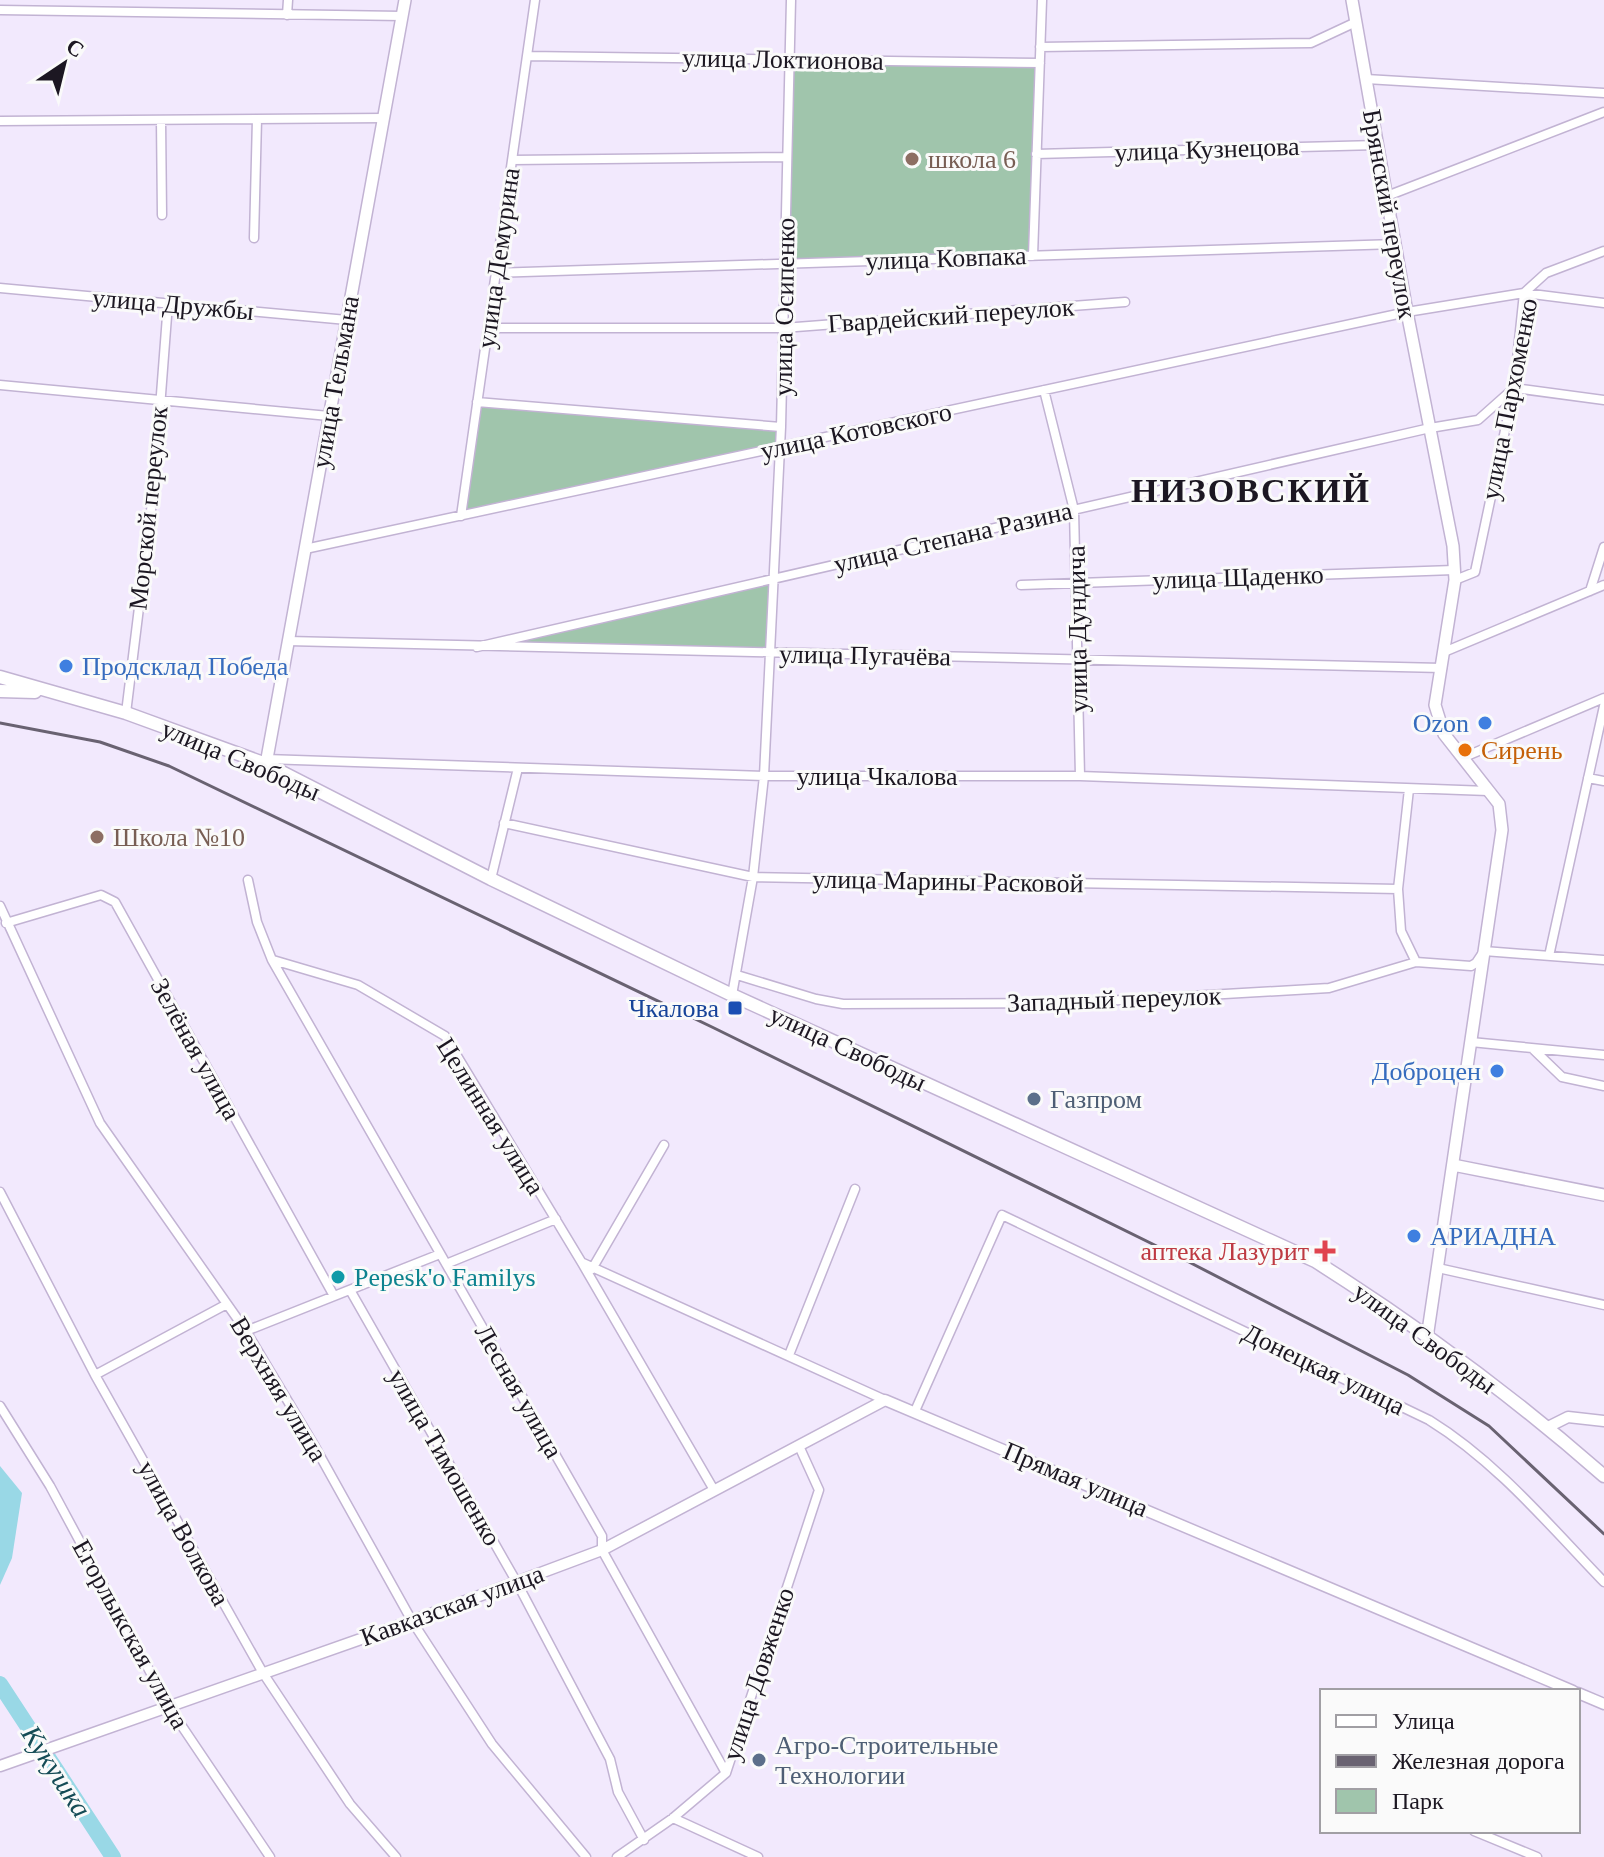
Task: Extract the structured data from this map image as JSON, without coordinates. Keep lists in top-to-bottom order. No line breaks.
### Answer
{"streets":{"main road":["Брянский переулок","улица Тельмана","улица Свободы"],"street":["улица Локтионова","улица Кузнецова","улица Демурина","улица Ковпака","улица Дружбы","улица Осипенко","Гвардейский переулок","улица Пархоменко","улица Котовского","Морской переулок","улица Степана Разина","улица Щаденко","улица Дундича","улица Пугачёва","улица Чкалова","улица Марины Расковой","Западный переулок","Зелёная улица","Целинная улица","Донецкая улица","Верхняя улица","Лесная улица","улица Тимошенко","Прямая улица","улица Волкова","Кавказская улица","Егорлыкская улица","улица Довженко"]},"crossings":[["улица Локтионова","улица Демурина"],["улица Локтионова","улица Осипенко"],["улица Кузнецова","Брянский переулок"],["Брянский переулок","улица Ковпака"],["Брянский переулок","улица Пархоменко"],["Брянский переулок","улица Котовского"],["Брянский переулок","улица Степана Разина"],["Брянский переулок","улица Щаденко"],["Брянский переулок","улица Пугачёва"],["Брянский переулок","улица Свободы"],["Брянский переулок","улица Чкалова"],["Брянский переулок","Западный переулок"],["улица Демурина","улица Ковпака"],["улица Демурина","Гвардейский переулок"],["улица Демурина","улица Котовского"],["улица Ковпака","улица Осипенко"],["улица Дружбы","улица Тельмана"],["улица Дружбы","Морской переулок"],["улица Осипенко","Гвардейский переулок"],["улица Осипенко","улица Котовского"],["улица Осипенко","улица Степана Разина"],["улица Осипенко","улица Пугачёва"],["улица Осипенко","улица Свободы"],["улица Осипенко","улица Чкалова"],["улица Осипенко","улица Марины Расковой"],["улица Осипенко","Западный переулок"],["улица Тельмана","улица Котовского"],["улица Тельмана","улица Пугачёва"],["улица Тельмана","улица Свободы"],["улица Тельмана","улица Чкалова"],["улица Пархоменко","улица Котовского"],["улица Пархоменко","улица Степана Разина"],["улица Пархоменко","улица Щаденко"],["улица Котовского","улица Дундича"],["Морской переулок","улица Свободы"],["улица Степана Разина","улица Дундича"],["улица Степана Разина","улица Пугачёва"],["улица Щаденко","улица Дундича"],["улица Дундича","улица Пугачёва"],["улица Дундича","улица Чкалова"],["улица Свободы","улица Чкалова"],["Зелёная улица","Верхняя улица"],["Целинная улица","Лесная улица"],["Целинная улица","Прямая улица"],["Донецкая улица","Прямая улица"],["Верхняя улица","Кавказская улица"],["Лесная улица","Кавказская улица"],["Лесная улица","улица Довженко"],["улица Тимошенко","Кавказская улица"],["улица Тимошенко","улица Довженко"],["Прямая улица","Кавказская улица"],["улица Волкова","Кавказская улица"],["Кавказская улица","Егорлыкская улица"],["Кавказская улица","улица Довженко"]],"districts":["НИЗОВСКИЙ"],"water":["Кукушка"],"places":{"other":["школа 6","Продсклад Победа","Ozon","Сирень","Школа №10","Доброцен","Газпром","АРИАДНА","Pepesk'o Familys","Агро-Строительные Технологии"],"transit":["Чкалова"],"health":["аптека Лазурит"]},"legend":["Улица","Железная дорога","Парк"],"north":"top right"}
